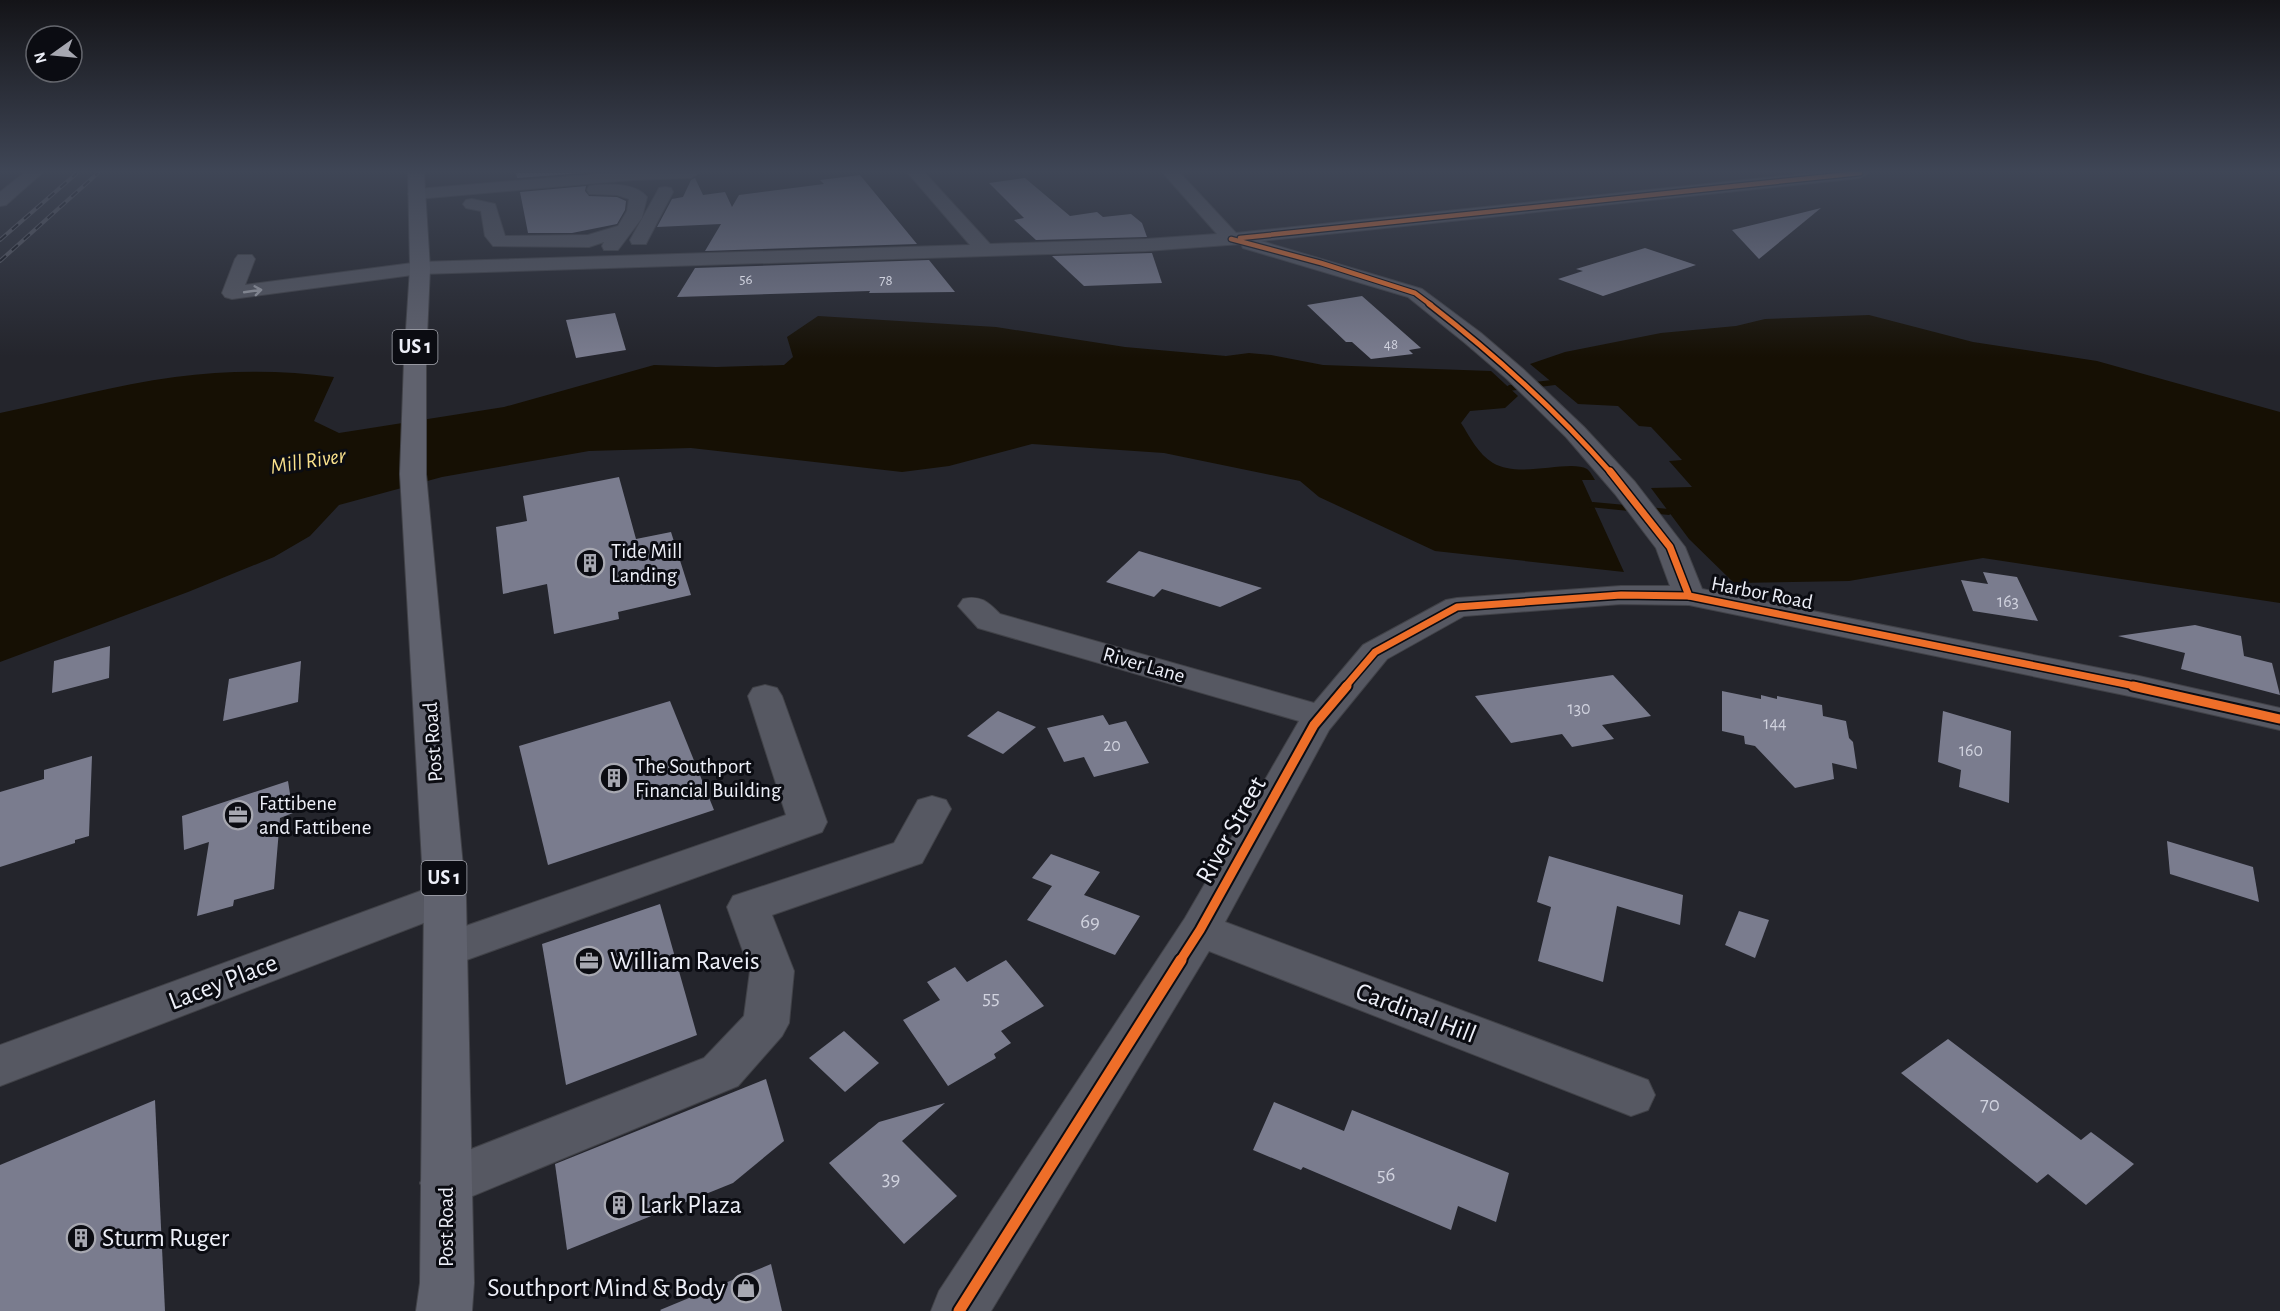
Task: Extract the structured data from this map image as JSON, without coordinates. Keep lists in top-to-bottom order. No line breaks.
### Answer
{"streets":{"main road":["US 1","Post Road"],"street":["Harbor Road","River Lane","River Street","Lacey Place","Cardinal Hill"]},"crossings":[["Harbor Road","River Street"],["River Lane","River Street"],["Post Road","Lacey Place"],["River Street","Cardinal Hill"]],"water":["Mill River"],"places":{"building":["Tide Mill Landing","The Southport Financial Building","Lark Plaza","Sturm Ruger"],"office":["Fattibene and Fattibene","William Raveis"],"shop":["Southport Mind & Body"]},"house_numbers":["56","78","48","163","130","144","20","160","69","55","70","56","39"],"north":"left"}
